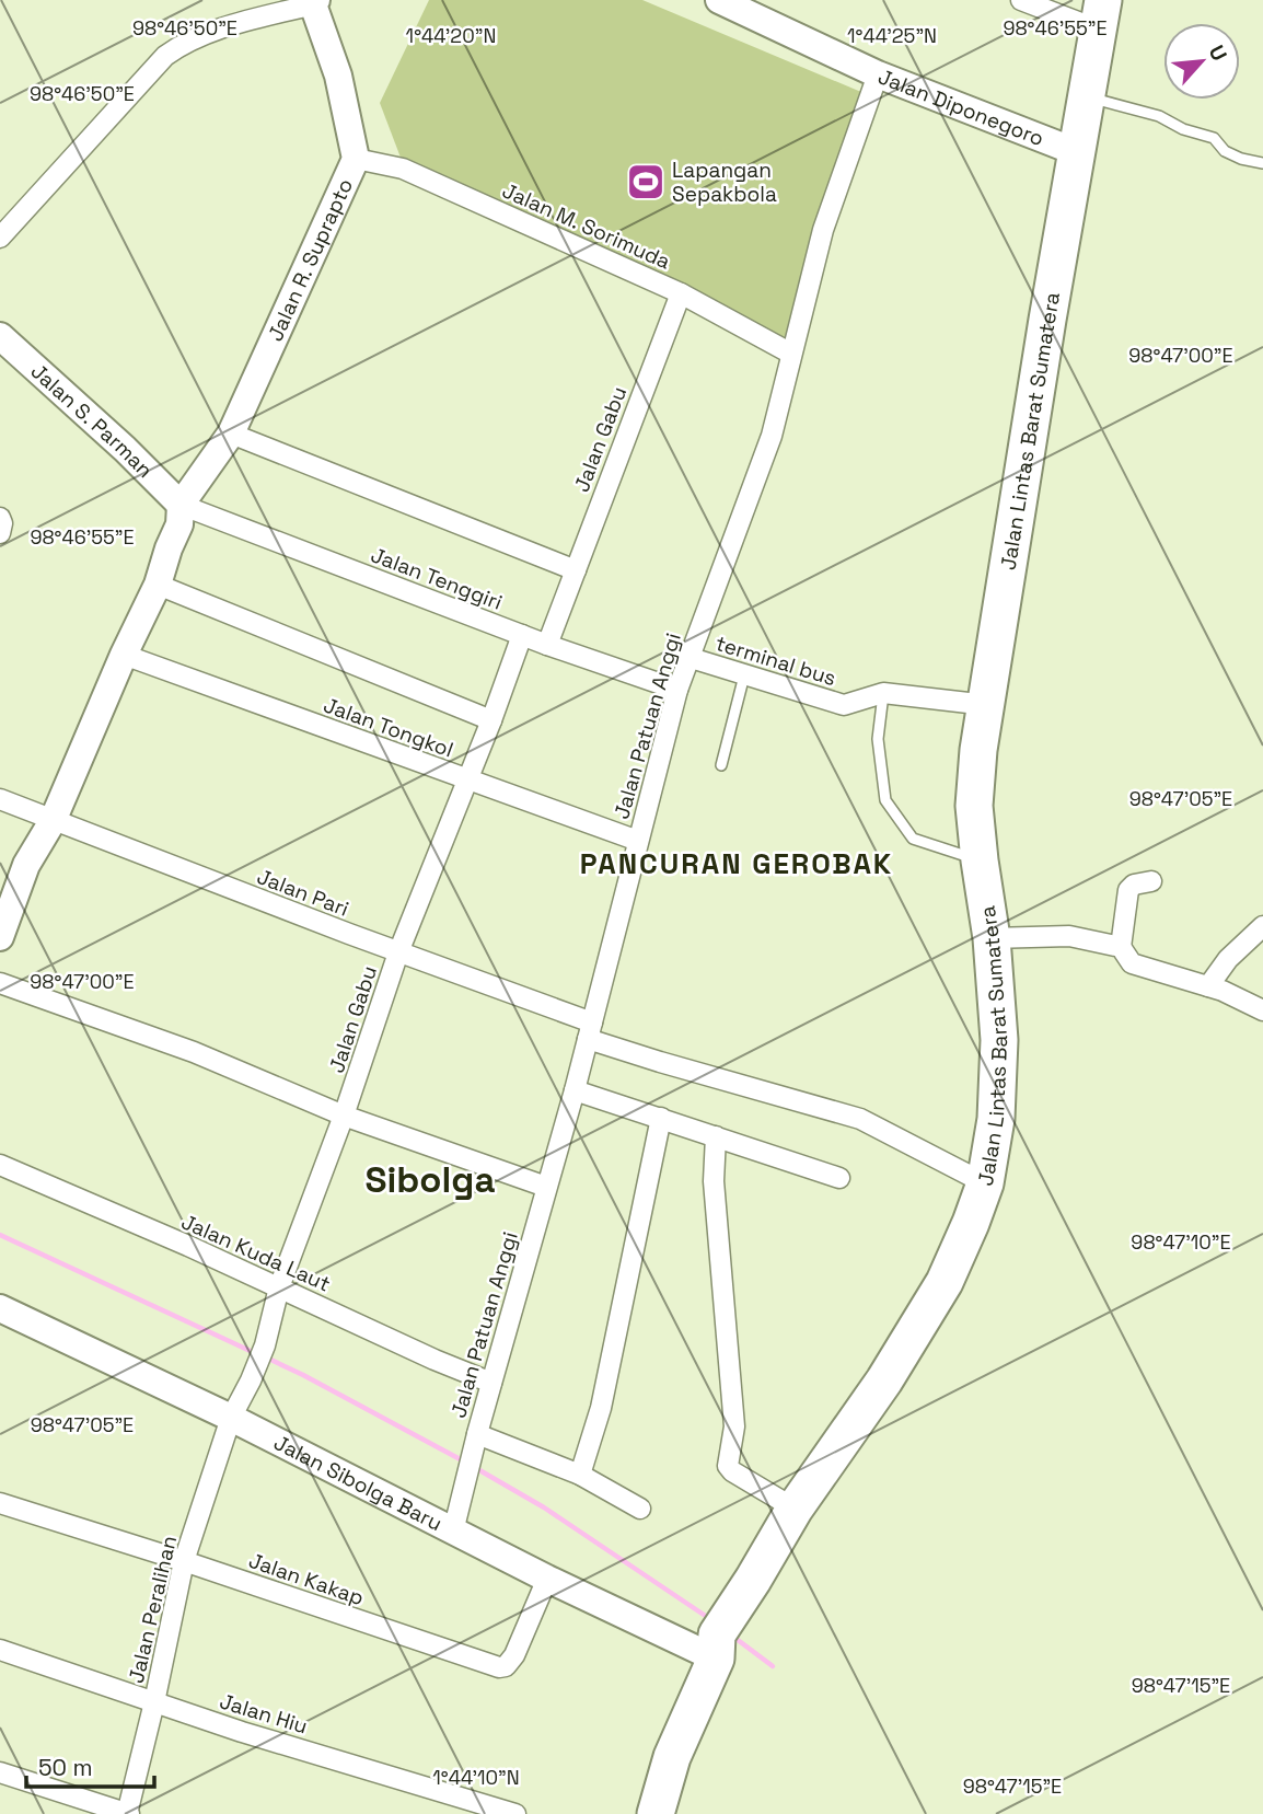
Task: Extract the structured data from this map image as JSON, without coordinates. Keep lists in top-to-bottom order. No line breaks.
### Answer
{"streets":{"highway":["Jalan Lintas Barat Sumatera"],"street":["Jalan Diponegoro","Jalan M. Sorimuda","Jalan R. Suprapto","Jalan S. Parman","Jalan Gabu","Jalan Tenggiri","terminal bus","Jalan Patuan Anggi","Jalan Tongkol","Jalan Pari","Jalan Kuda Laut","Jalan Sibolga Baru","Jalan Kakap","Jalan Peralihan","Jalan Hiu"]},"crossings":[["Jalan Diponegoro","Jalan Lintas Barat Sumatera"],["Jalan Diponegoro","Jalan Patuan Anggi"],["Jalan M. Sorimuda","Jalan R. Suprapto"],["Jalan M. Sorimuda","Jalan Gabu"],["Jalan M. Sorimuda","Jalan Patuan Anggi"],["Jalan R. Suprapto","Jalan S. Parman"],["Jalan R. Suprapto","Jalan Tenggiri"],["Jalan S. Parman","Jalan Tenggiri"],["Jalan Lintas Barat Sumatera","terminal bus"],["Jalan Lintas Barat Sumatera","Jalan Pari"],["Jalan Lintas Barat Sumatera","Jalan Sibolga Baru"],["Jalan Gabu","Jalan Tenggiri"],["Jalan Gabu","Jalan Tongkol"],["Jalan Gabu","Jalan Pari"],["Jalan Gabu","Jalan Kuda Laut"],["Jalan Gabu","Jalan Sibolga Baru"],["Jalan Gabu","Jalan Peralihan"],["Jalan Tenggiri","Jalan Patuan Anggi"],["terminal bus","Jalan Patuan Anggi"],["Jalan Patuan Anggi","Jalan Tongkol"],["Jalan Patuan Anggi","Jalan Pari"],["Jalan Patuan Anggi","Jalan Kuda Laut"],["Jalan Patuan Anggi","Jalan Sibolga Baru"],["Jalan Sibolga Baru","Jalan Kakap"],["Jalan Sibolga Baru","Jalan Peralihan"],["Jalan Kakap","Jalan Peralihan"],["Jalan Peralihan","Jalan Hiu"]],"districts":["PANCURAN GEROBAK","Sibolga"],"places":{"sports":["Lapangan Sepakbola"]},"scale_bar":"50 m","north":"top right","coordinates":["98°46'50\"E","98°46'55\"E","1°44'20\"N","1°44'25\"N","98°47'00\"E","98°47'05\"E","98°47'10\"E","98°47'15\"E","1°44'10\"N"]}
